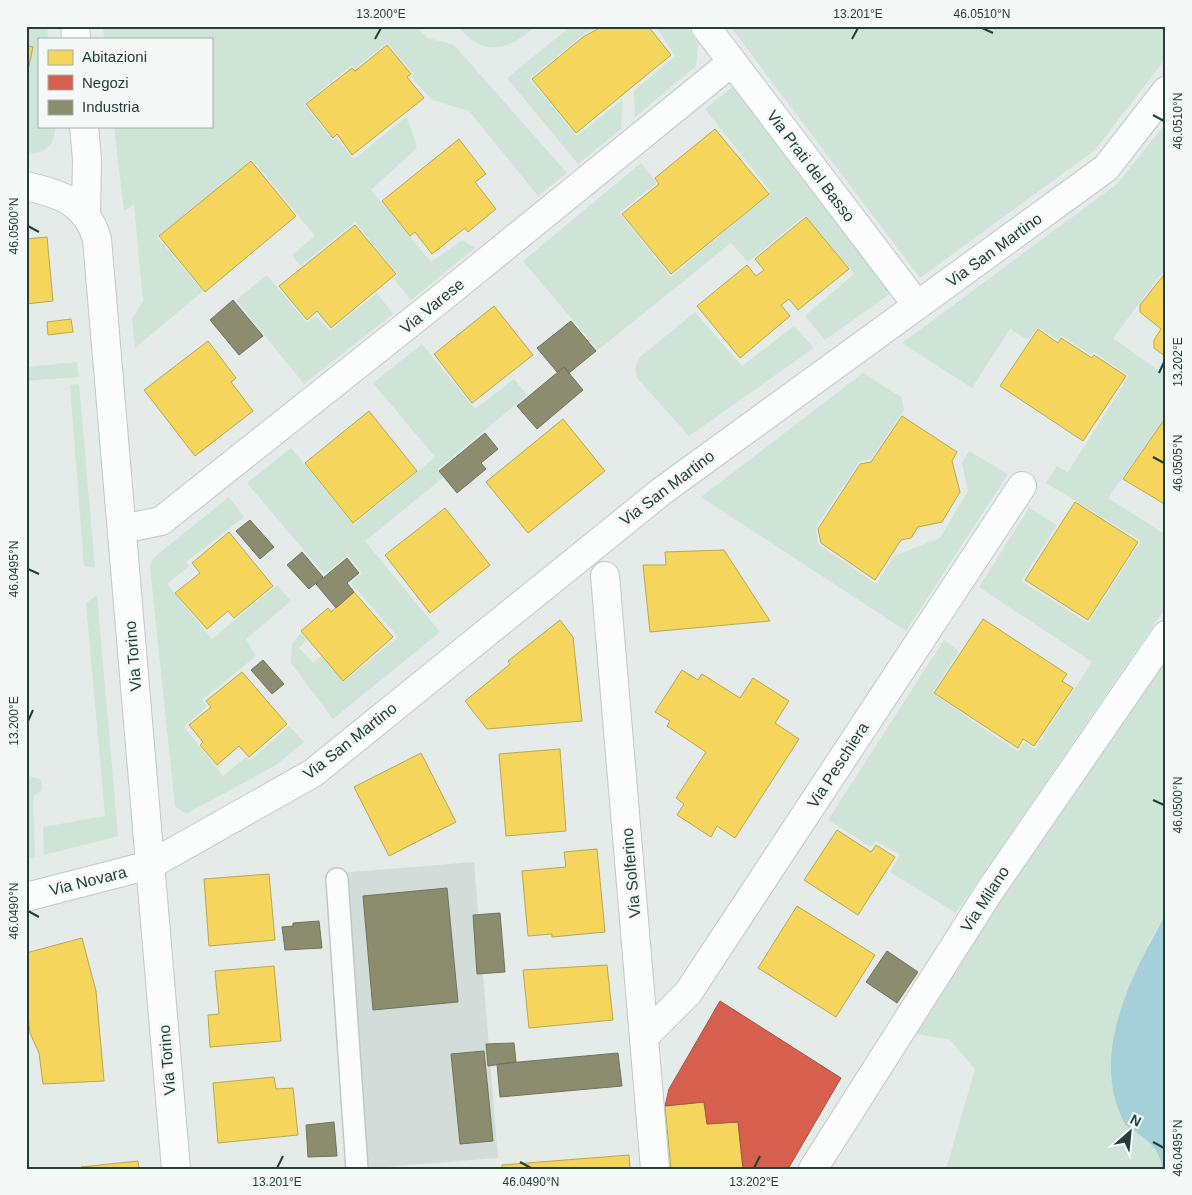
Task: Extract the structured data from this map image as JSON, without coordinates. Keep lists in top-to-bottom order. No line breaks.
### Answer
{"streets":{"street":["Via Prati del Basso","Via San Martino","Via Varese","Via Torino","Via Peschiera","Via Solferino","Via Novara","Via Milano"]},"crossings":[["Via Prati del Basso","Via San Martino"],["Via Prati del Basso","Via Varese"],["Via San Martino","Via Torino"],["Via San Martino","Via Novara"],["Via Varese","Via Torino"],["Via Torino","Via Novara"],["Via Peschiera","Via Solferino"]],"legend":["Abitazioni","Negozi","Industria"],"north":"top right","coordinates":["13.200°E","13.201°E","46.0510°N","46.0500°N","13.202°E","46.0505°N","46.0495°N","46.0490°N"]}
